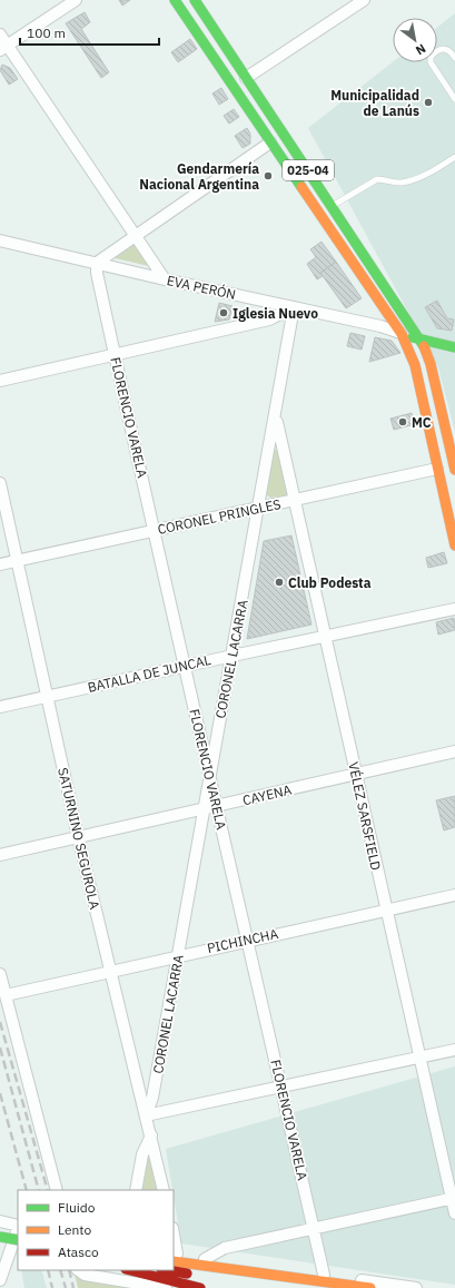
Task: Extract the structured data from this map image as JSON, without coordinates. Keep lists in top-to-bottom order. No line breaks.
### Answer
{"streets":{"main road":["025-04"],"street":["EVA PERÓN","FLORENCIO VARELA","CORONEL PRINGLES","CORONEL LACARRA","BATALLA DE JUNCAL","CAYENA","VÉLEZ SARSFIELD","SATURNINO SEGUROLA","PICHINCHA"]},"crossings":[["025-04","EVA PERÓN"],["025-04","CORONEL PRINGLES"],["EVA PERÓN","FLORENCIO VARELA"],["EVA PERÓN","CORONEL LACARRA"],["FLORENCIO VARELA","CORONEL PRINGLES"],["FLORENCIO VARELA","CORONEL LACARRA"],["FLORENCIO VARELA","BATALLA DE JUNCAL"],["FLORENCIO VARELA","CAYENA"],["FLORENCIO VARELA","PICHINCHA"],["CORONEL PRINGLES","CORONEL LACARRA"],["CORONEL PRINGLES","VÉLEZ SARSFIELD"],["CORONEL PRINGLES","SATURNINO SEGUROLA"],["CORONEL LACARRA","BATALLA DE JUNCAL"],["CORONEL LACARRA","CAYENA"],["CORONEL LACARRA","VÉLEZ SARSFIELD"],["CORONEL LACARRA","SATURNINO SEGUROLA"],["CORONEL LACARRA","PICHINCHA"],["BATALLA DE JUNCAL","VÉLEZ SARSFIELD"],["BATALLA DE JUNCAL","SATURNINO SEGUROLA"],["CAYENA","VÉLEZ SARSFIELD"],["CAYENA","SATURNINO SEGUROLA"],["VÉLEZ SARSFIELD","PICHINCHA"],["SATURNINO SEGUROLA","PICHINCHA"]],"places":["Municipalidad de Lanús","Gendarmería Nacional Argentina","Iglesia Nuevo","MC","Club Podesta"],"legend":["Fluido","Lento","Atasco"],"scale_bar":"100 m","north":"bottom right"}
